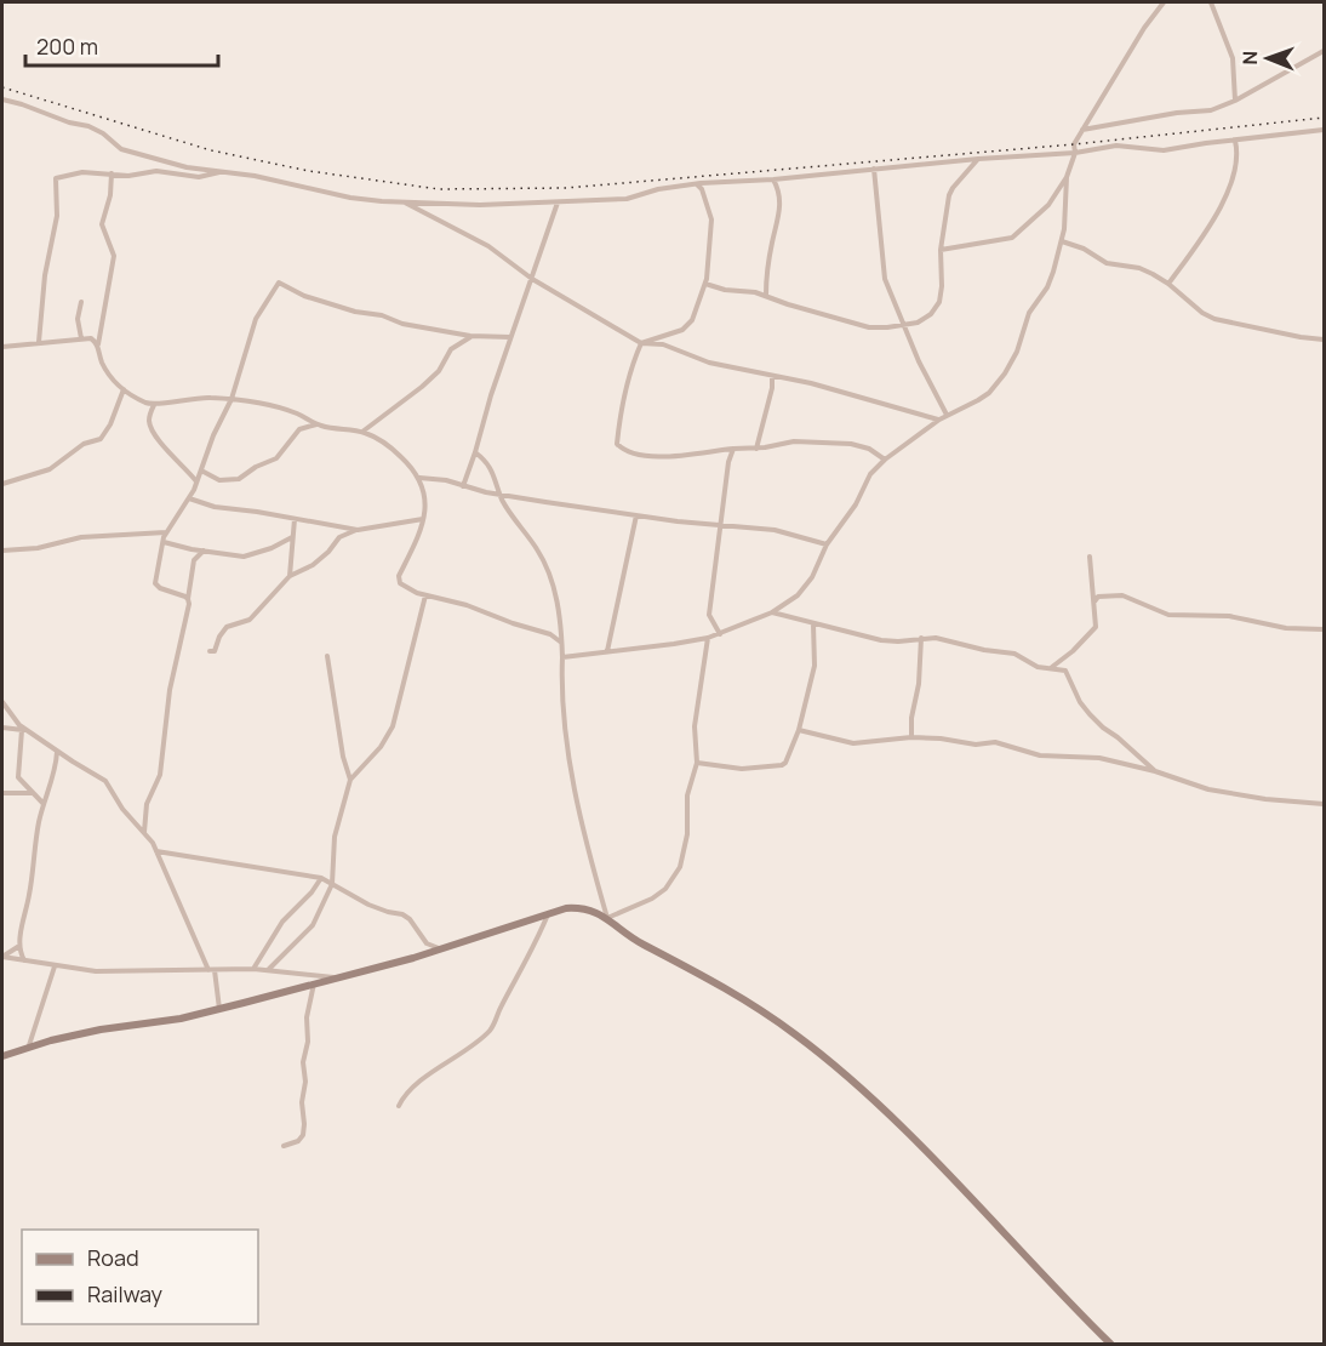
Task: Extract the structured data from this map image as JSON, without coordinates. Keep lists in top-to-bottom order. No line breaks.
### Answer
{"legend":["Road","Railway"],"scale_bar":"200 m","north":"left"}
